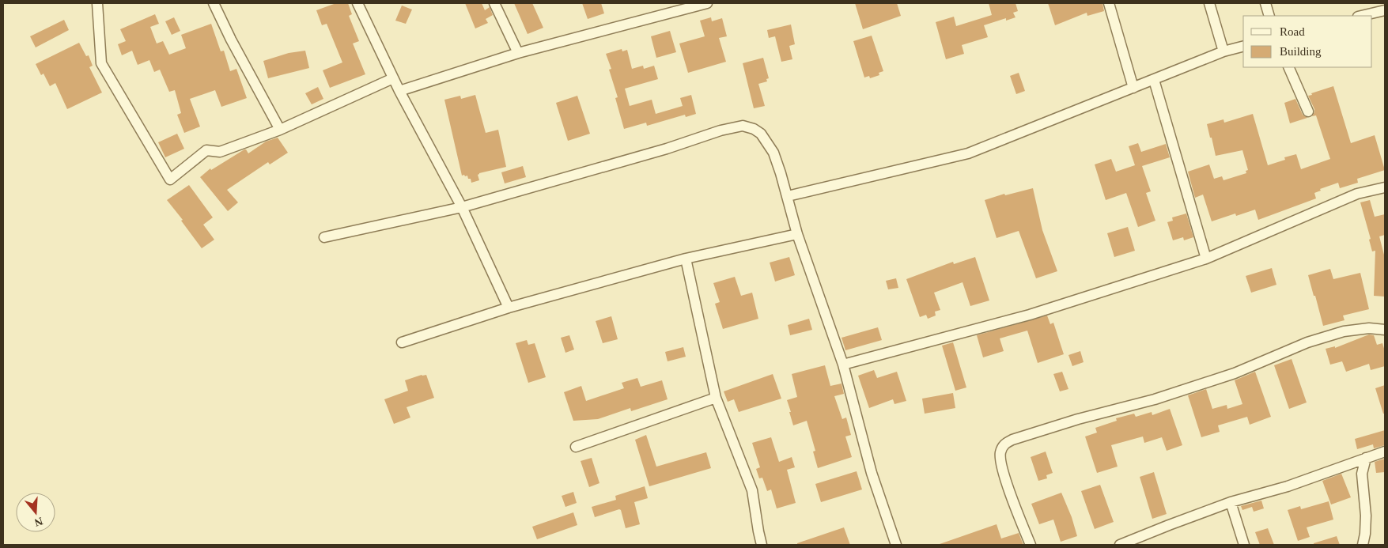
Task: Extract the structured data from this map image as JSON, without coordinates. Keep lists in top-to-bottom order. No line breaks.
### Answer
{"legend":["Road","Building"],"north":"bottom"}
